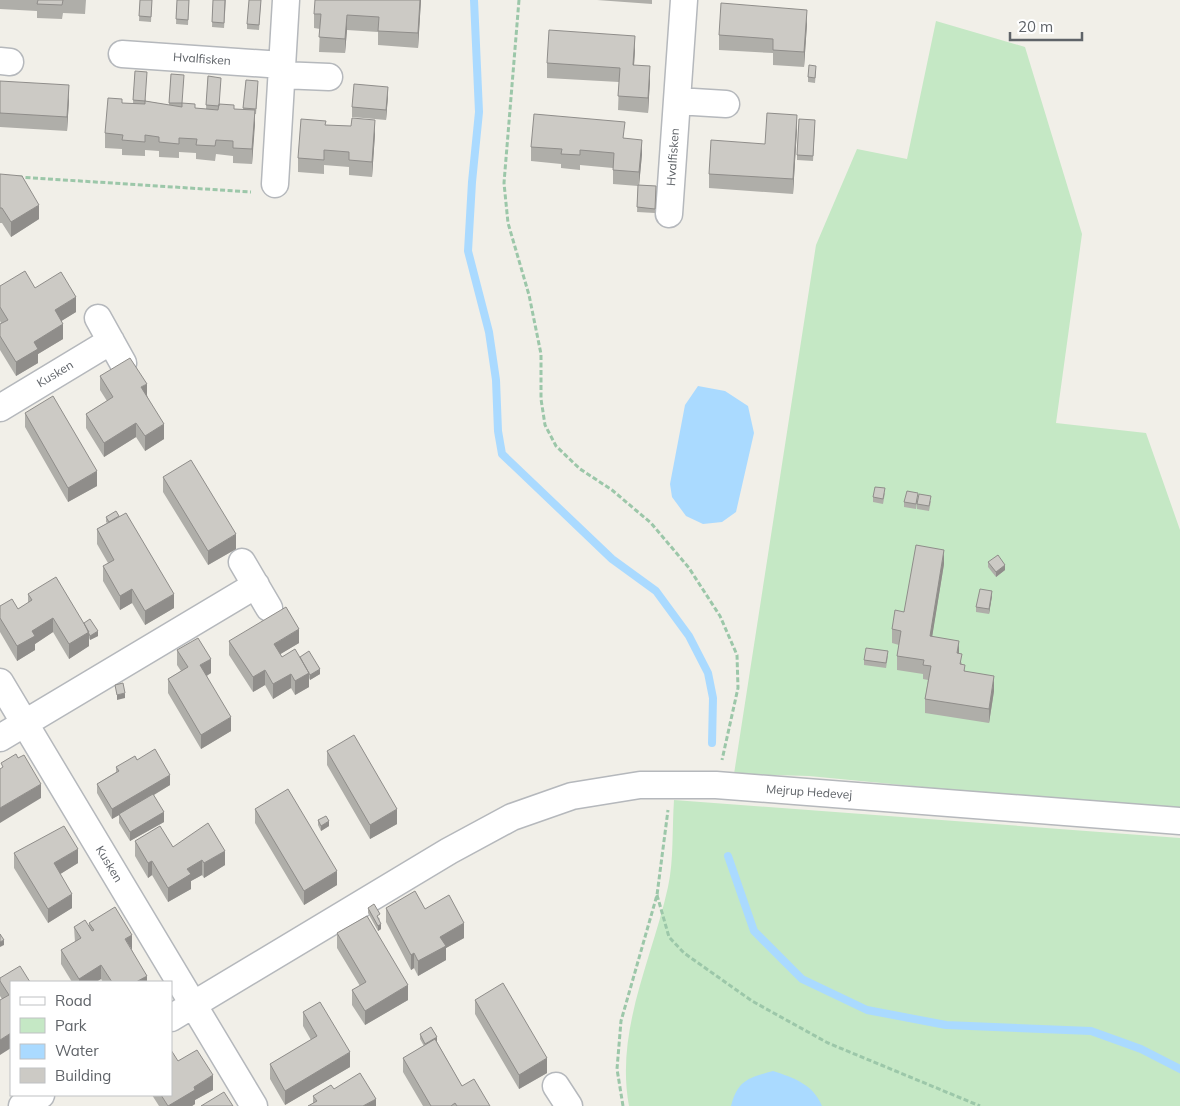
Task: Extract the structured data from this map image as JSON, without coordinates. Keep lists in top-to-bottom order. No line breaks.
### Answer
{"streets":{"street":["Hvalfisken","Kusken","Mejrup Hedevej"]},"crossings":[["Kusken","Mejrup Hedevej"]],"legend":["Road","Park","Water","Building"],"scale_bar":"20 m"}
